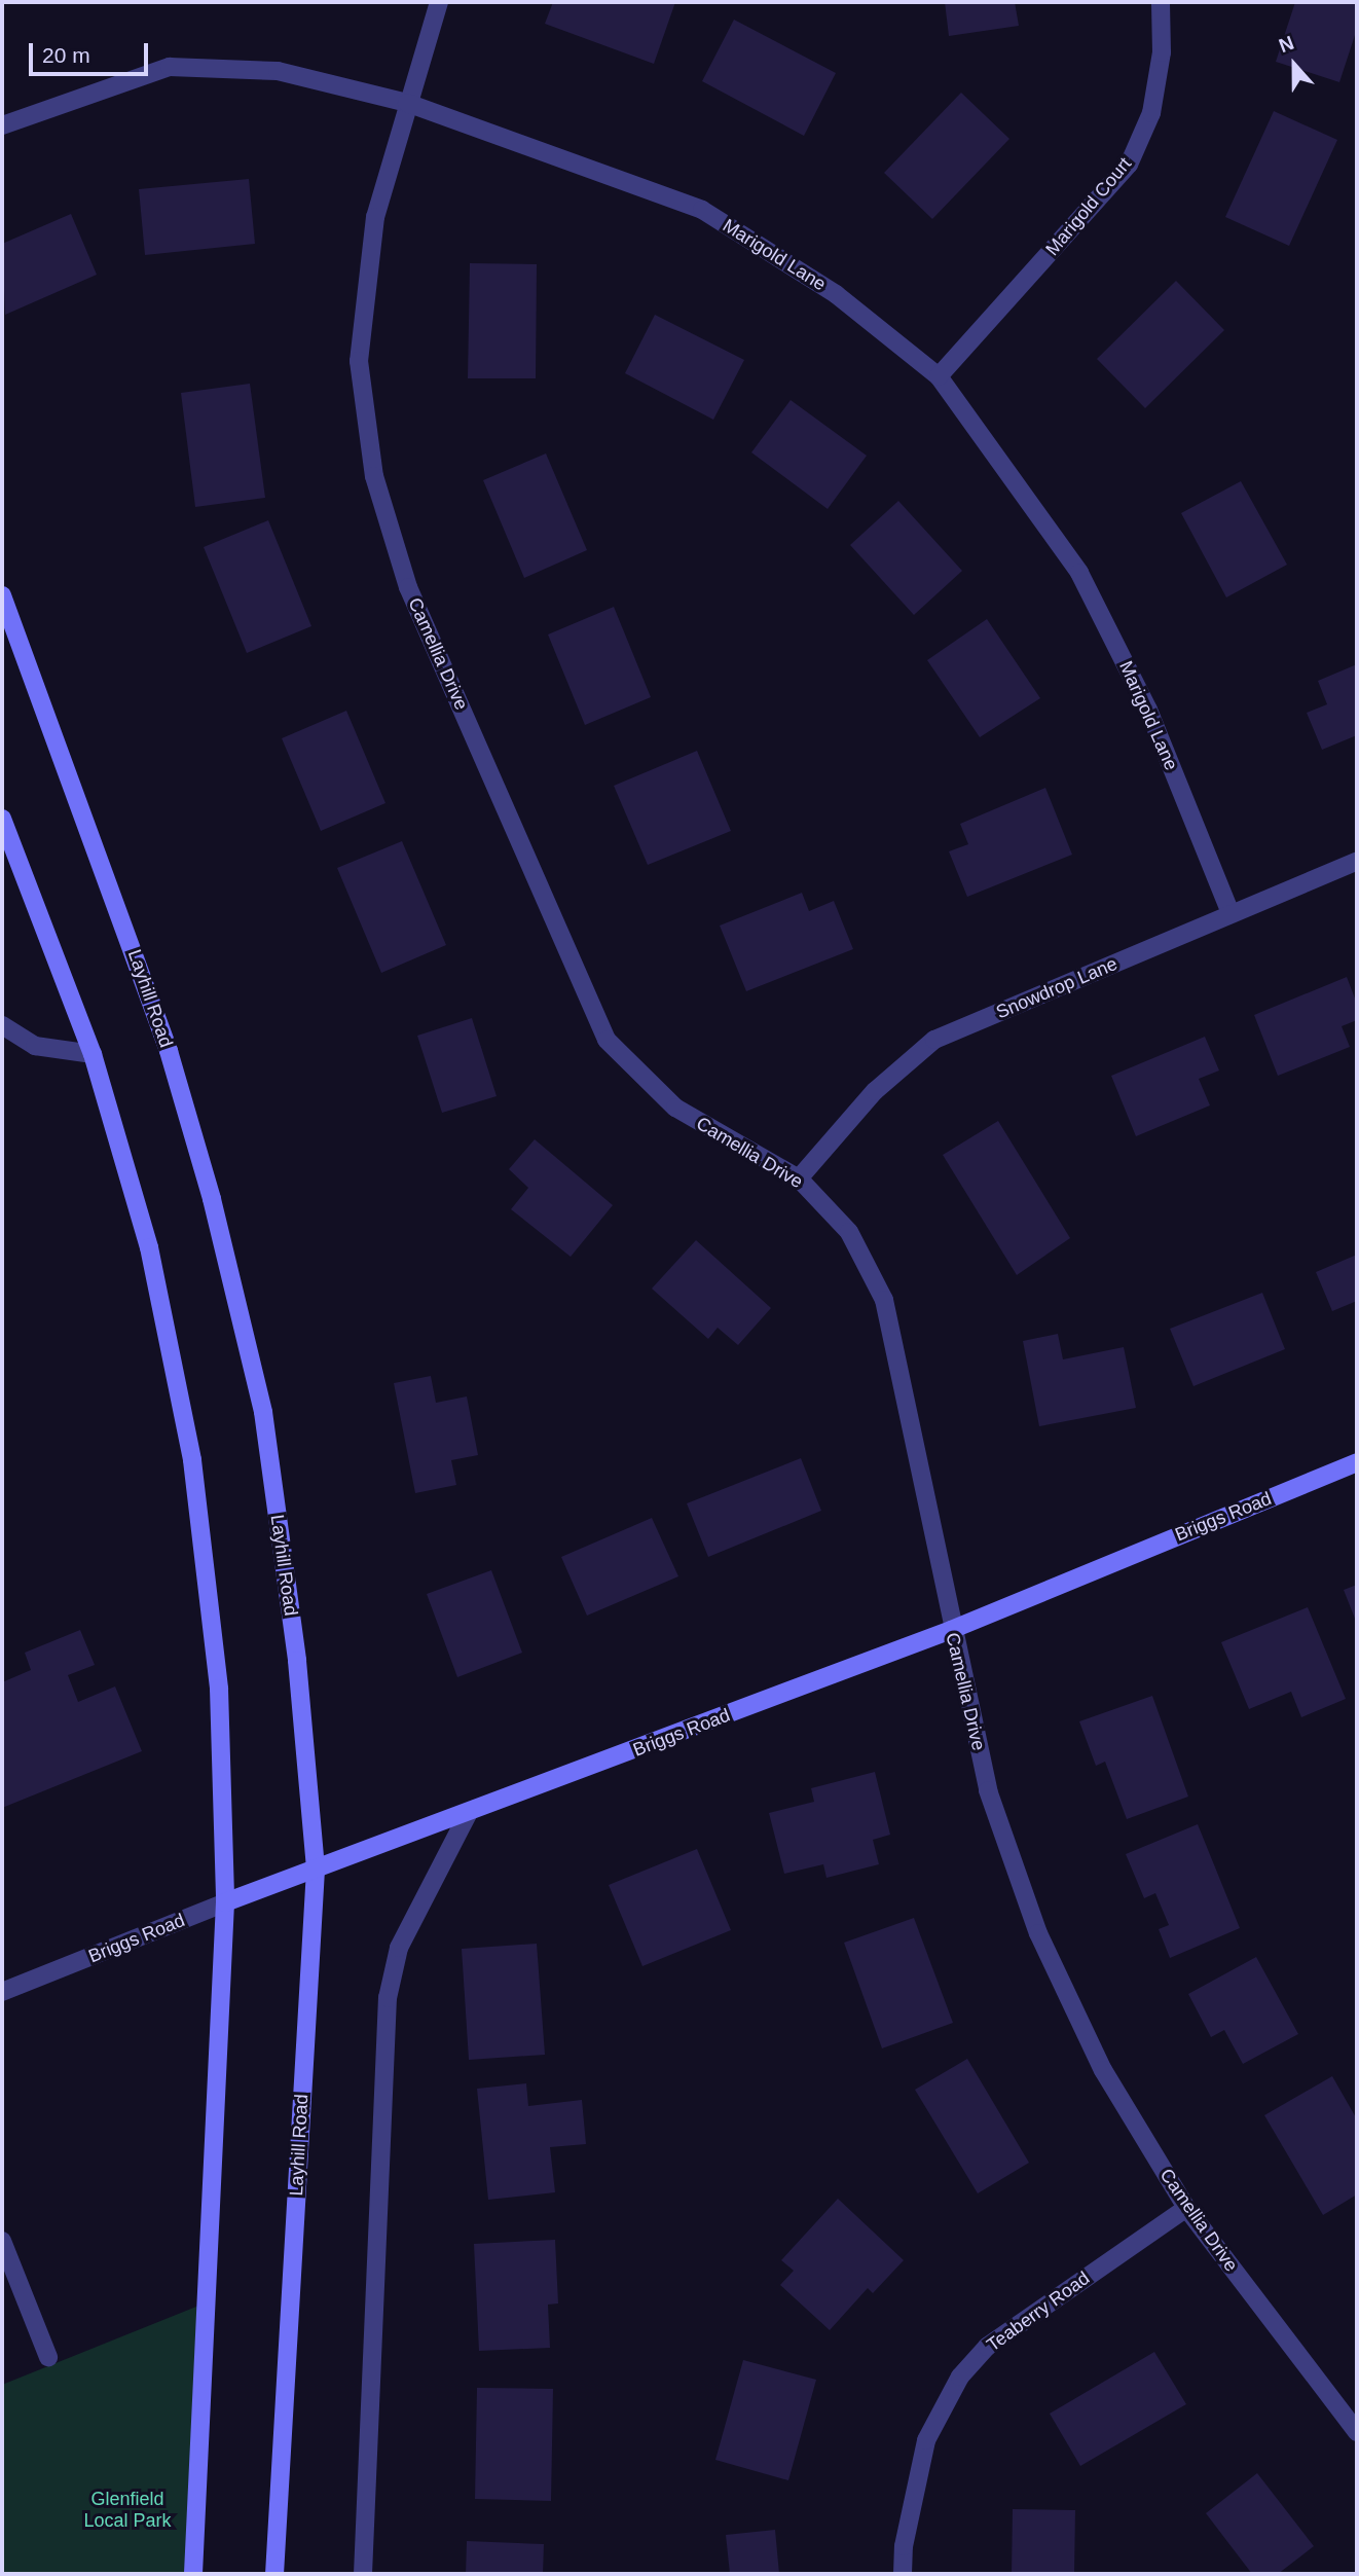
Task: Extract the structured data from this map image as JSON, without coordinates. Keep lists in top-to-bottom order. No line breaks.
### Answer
{"streets":{"main road":["Layhill Road","Briggs Road"],"street":["Marigold Court","Marigold Lane","Camellia Drive","Snowdrop Lane","Teaberry Road"]},"crossings":[["Marigold Court","Marigold Lane"],["Marigold Lane","Camellia Drive"],["Marigold Lane","Snowdrop Lane"],["Camellia Drive","Snowdrop Lane"],["Camellia Drive","Briggs Road"],["Camellia Drive","Teaberry Road"],["Layhill Road","Briggs Road"]],"parks":["Glenfield Local Park"],"scale_bar":"20 m","north":"top"}
